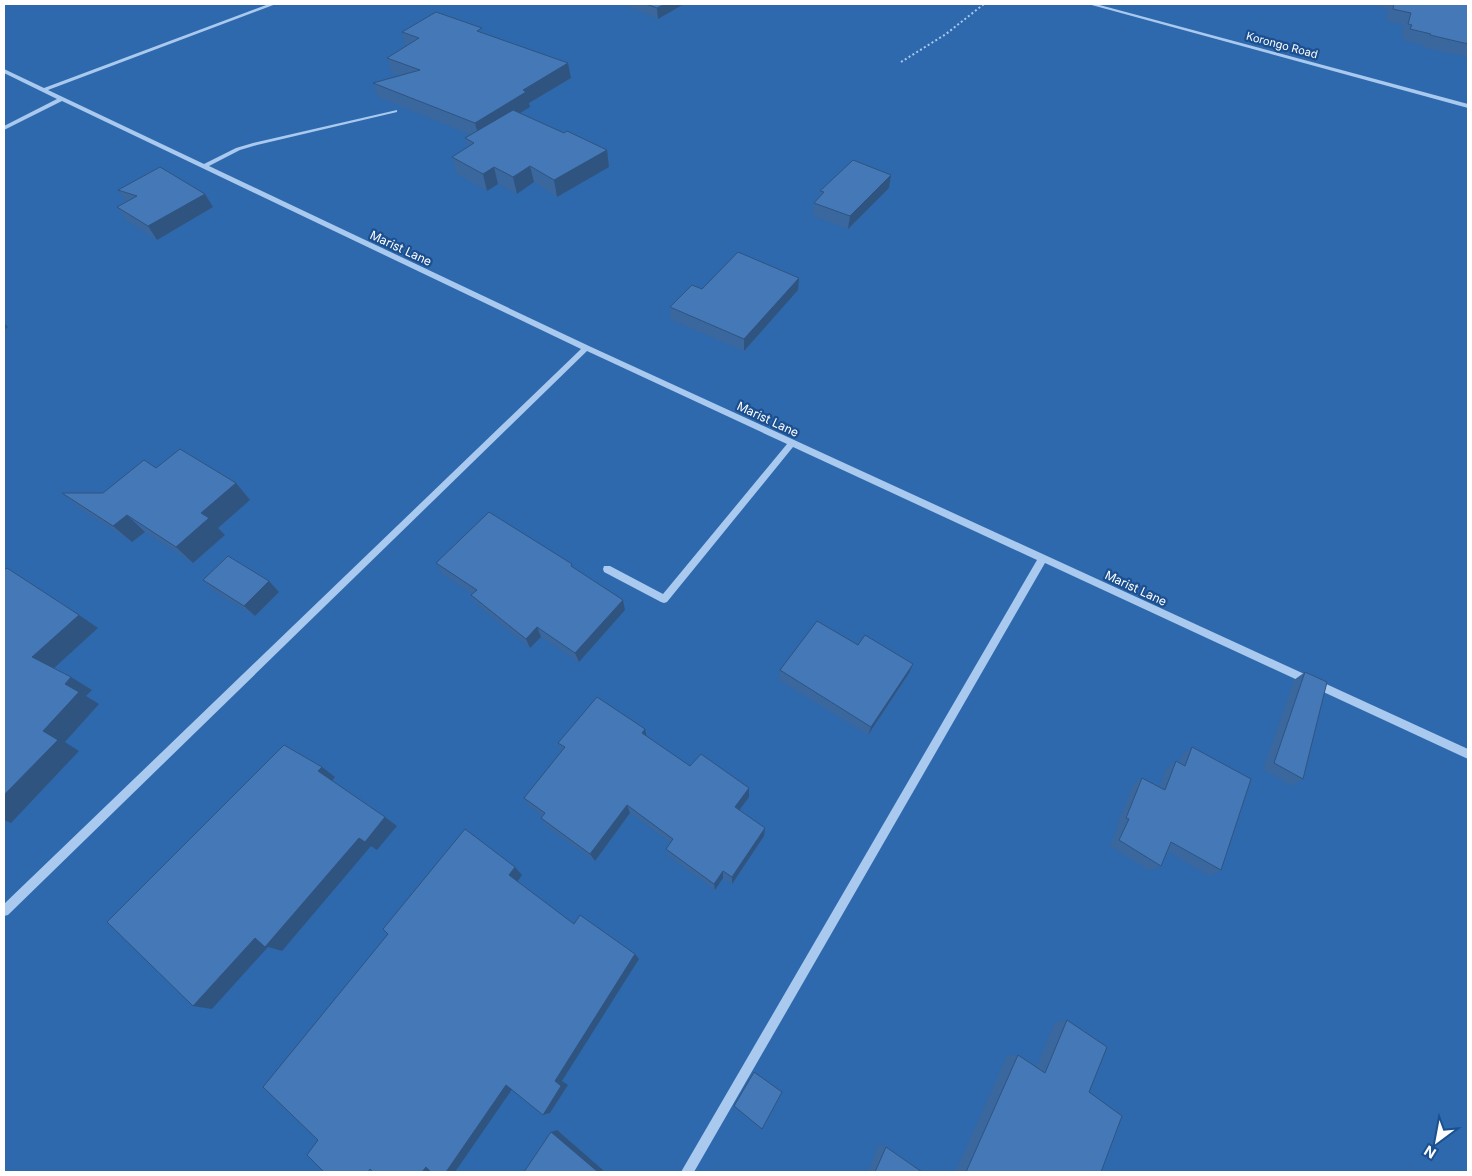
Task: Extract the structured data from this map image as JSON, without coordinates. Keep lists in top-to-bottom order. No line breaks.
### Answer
{"streets":{"street":["Korongo Road","Marist Lane"]},"north":"bottom left"}
